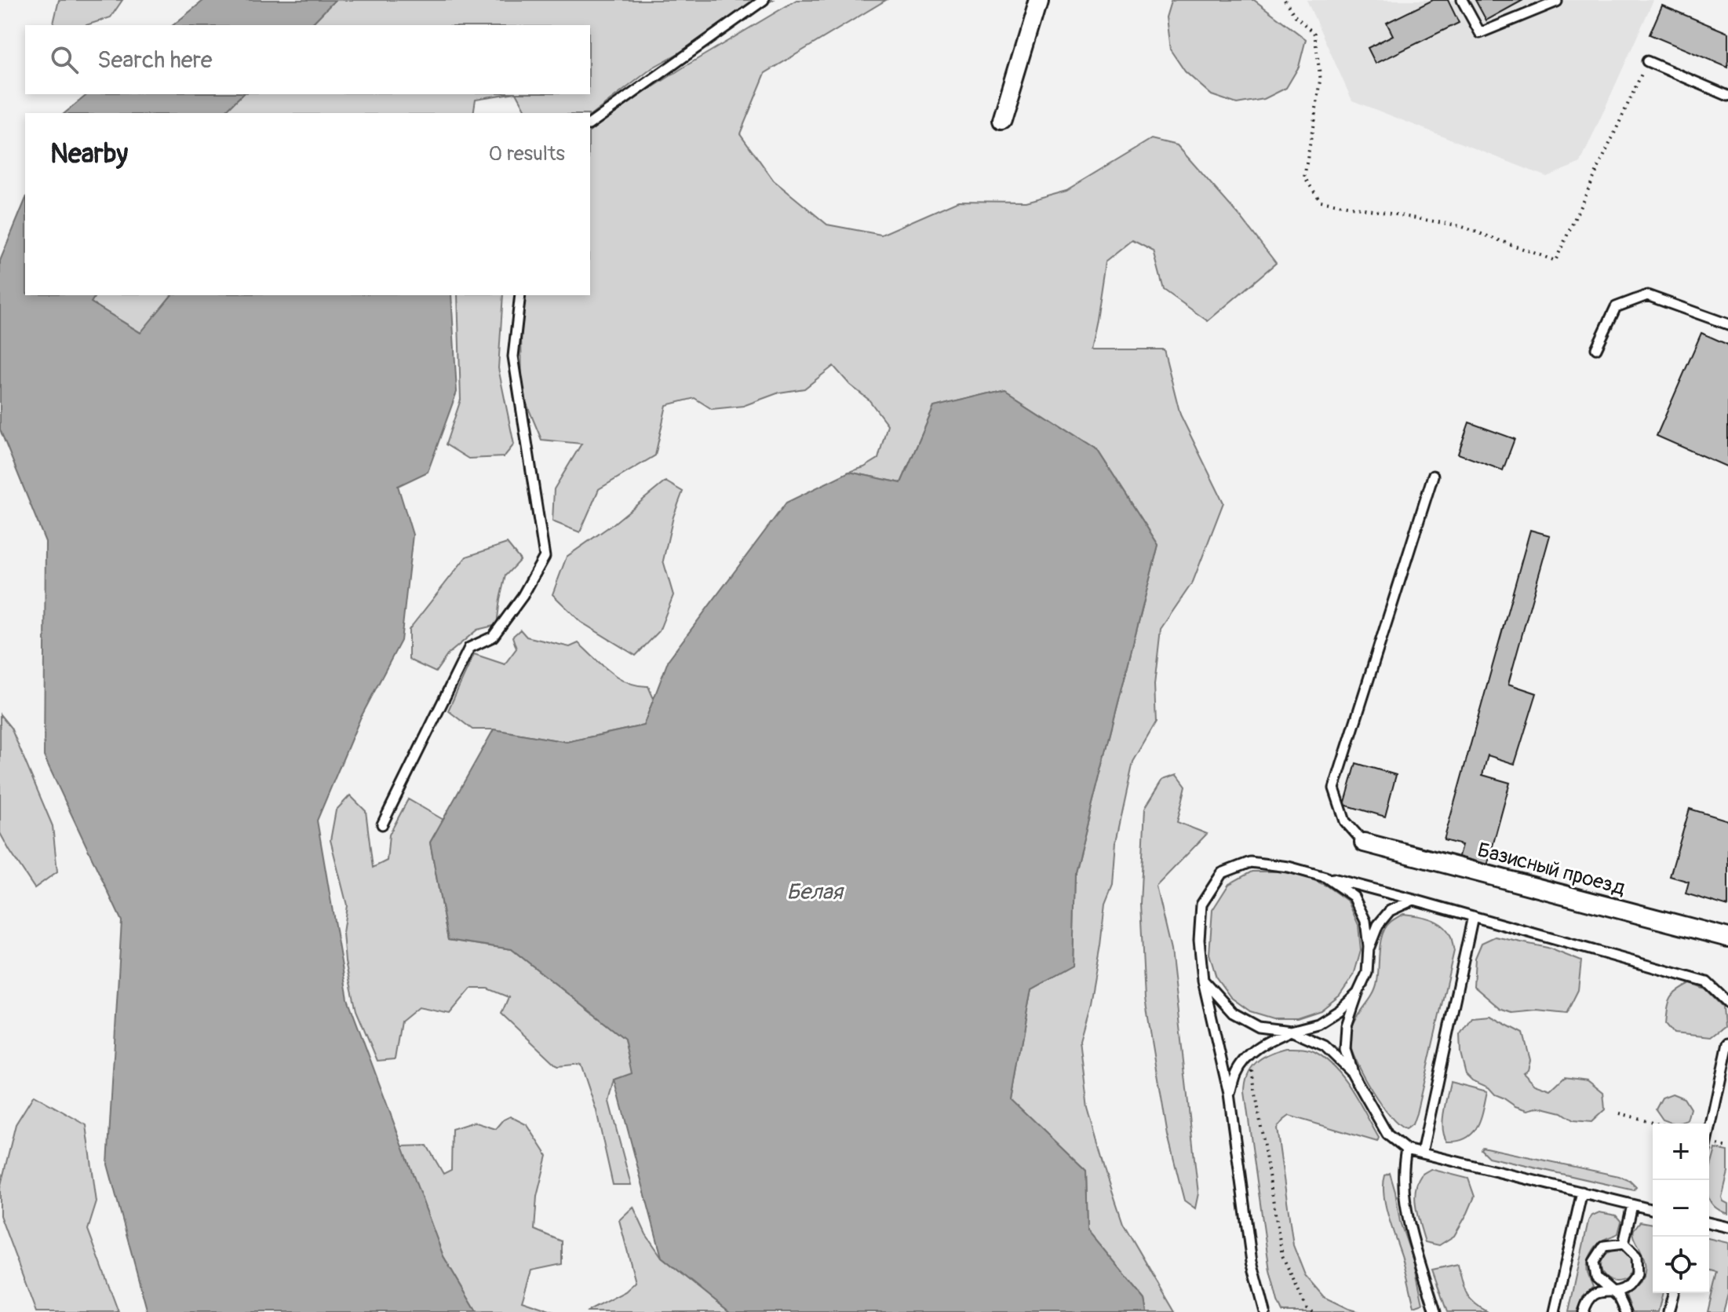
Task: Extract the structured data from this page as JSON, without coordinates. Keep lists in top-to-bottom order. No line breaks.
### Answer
{"streets":{"street":["Базисный проезд"]},"water":["Белая"],"page":{"search":"Search here","heading":["Nearby","0 results"],"map_buttons":["+","−"]}}
